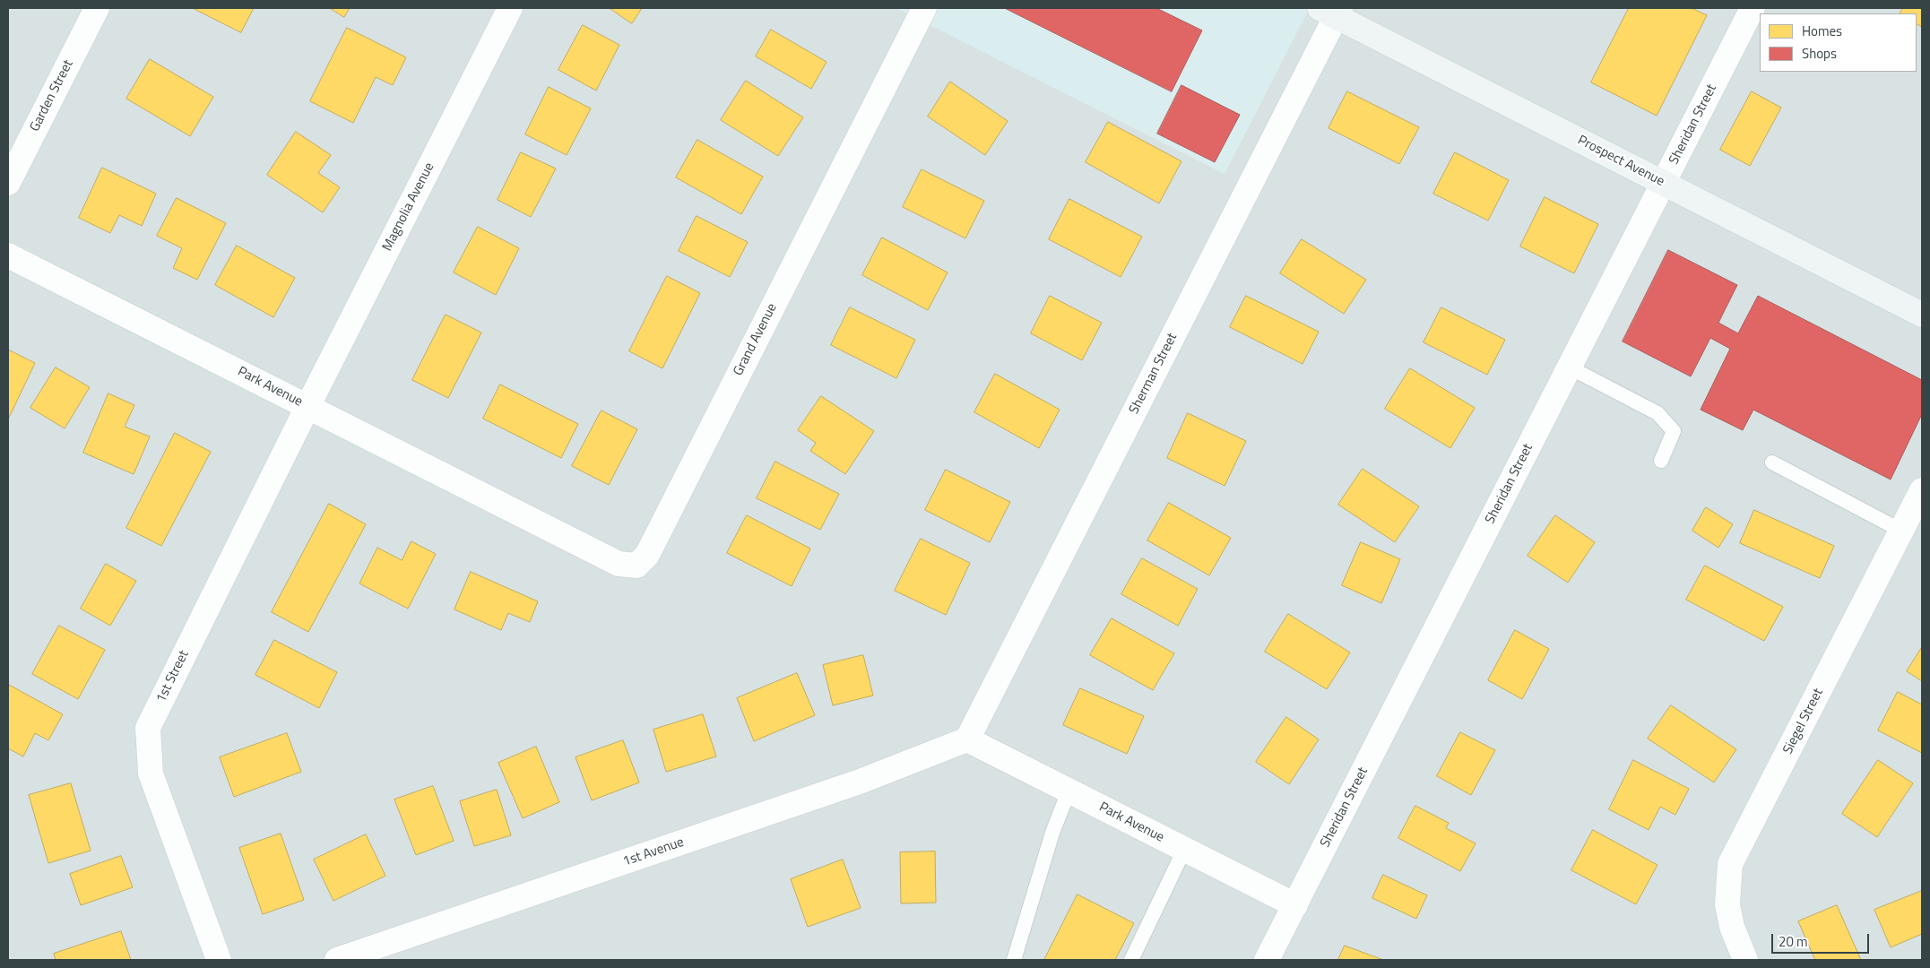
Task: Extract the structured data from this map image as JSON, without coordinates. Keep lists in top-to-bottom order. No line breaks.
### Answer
{"streets":{"main road":["Prospect Avenue"],"street":["Garden Street","Sheridan Street","Magnolia Avenue","Grand Avenue","Sherman Street","Park Avenue","1st Street","Siegel Street","1st Avenue"]},"crossings":[["Sheridan Street","Prospect Avenue"],["Sheridan Street","Park Avenue"],["Prospect Avenue","Sherman Street"],["Magnolia Avenue","Park Avenue"],["Magnolia Avenue","1st Street"],["Grand Avenue","Park Avenue"],["Sherman Street","Park Avenue"],["Sherman Street","1st Avenue"],["Park Avenue","1st Street"],["Park Avenue","1st Avenue"]],"legend":["Homes","Shops"],"scale_bar":"20 m"}
